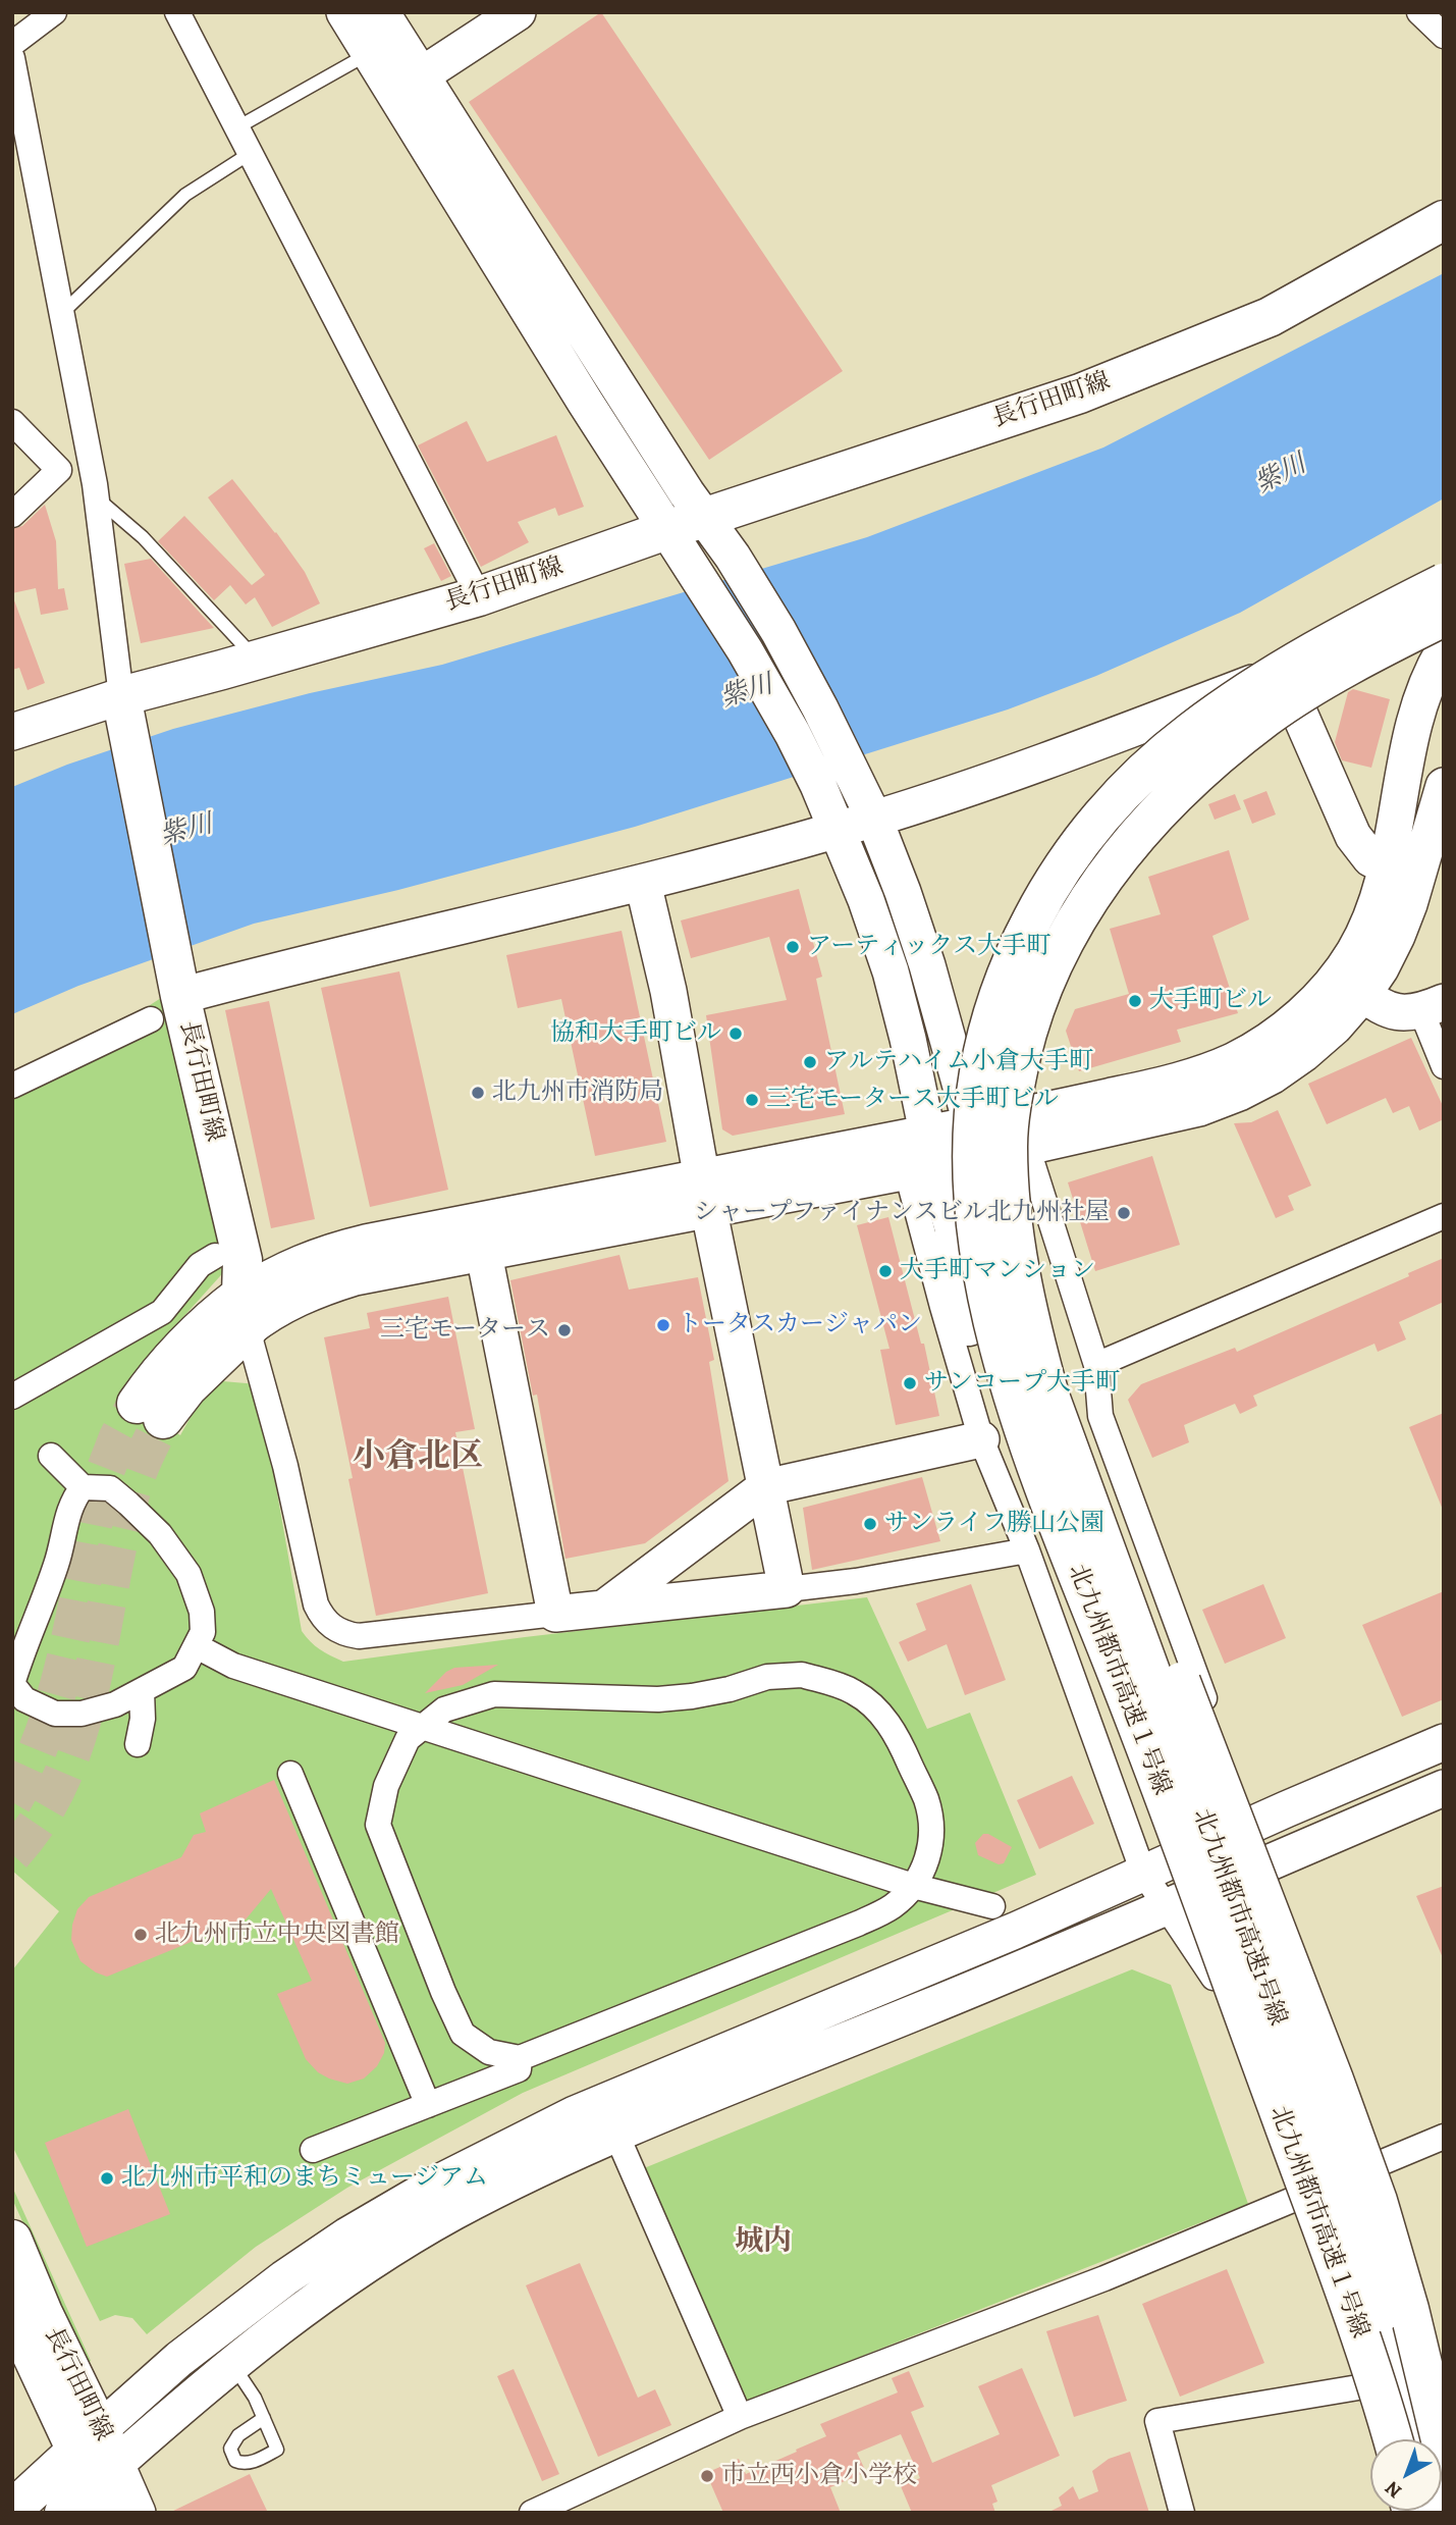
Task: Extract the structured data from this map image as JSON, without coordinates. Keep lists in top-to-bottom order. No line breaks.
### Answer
{"streets":{"main road":["長行田町線","北九州都市高速１号線","北九州都市高速1号線"]},"crossings":[["北九州都市高速１号線","北九州都市高速1号線"]],"districts":["小倉北区","城内"],"water":["紫川"],"places":["アーティックス大手町","大手町ビル","協和大手町ビル","アルテハイム小倉大手町","北九州市消防局","三宅モータース大手町ビル","シャープファイナンスビル北九州社屋","大手町マンション","トータスカージャパン","三宅モータース","サンコープ大手町","サンライフ勝山公園","北九州市立中央図書館","北九州市平和のまちミュージアム","市立西小倉小学校"],"north":"bottom left"}
